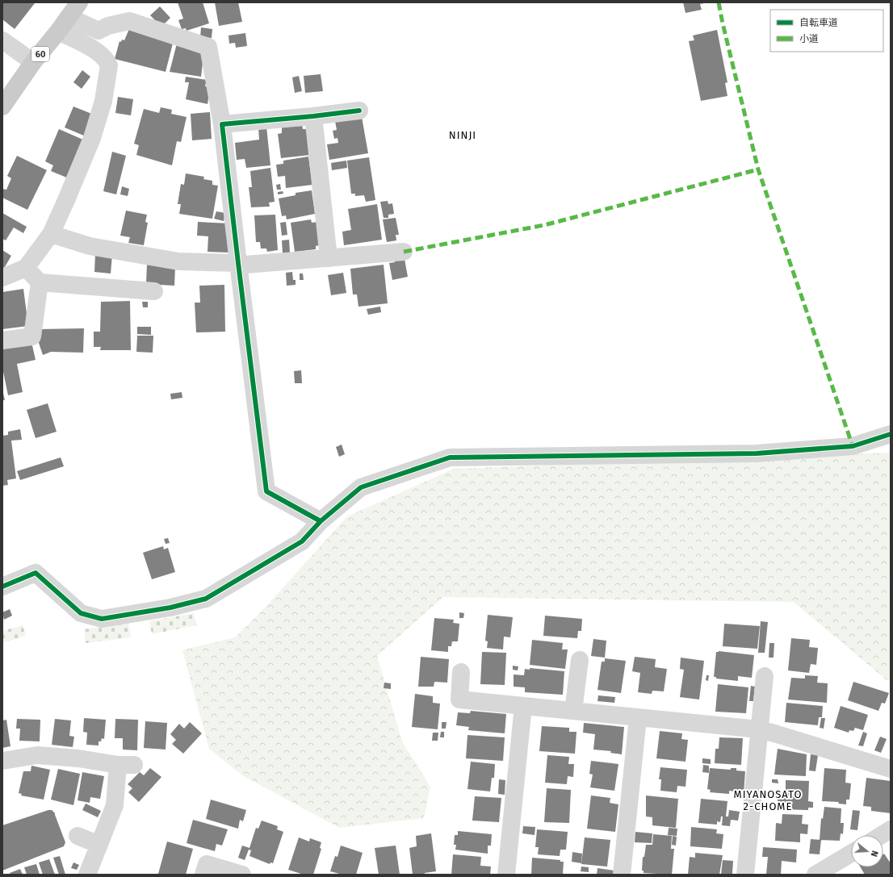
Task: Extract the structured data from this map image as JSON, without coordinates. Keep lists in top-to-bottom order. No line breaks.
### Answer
{"streets":{"main road":["60"]},"districts":["NINJI","MIYANOSATO 2-CHOME"],"legend":["自転車道","小道"],"north":"right"}
